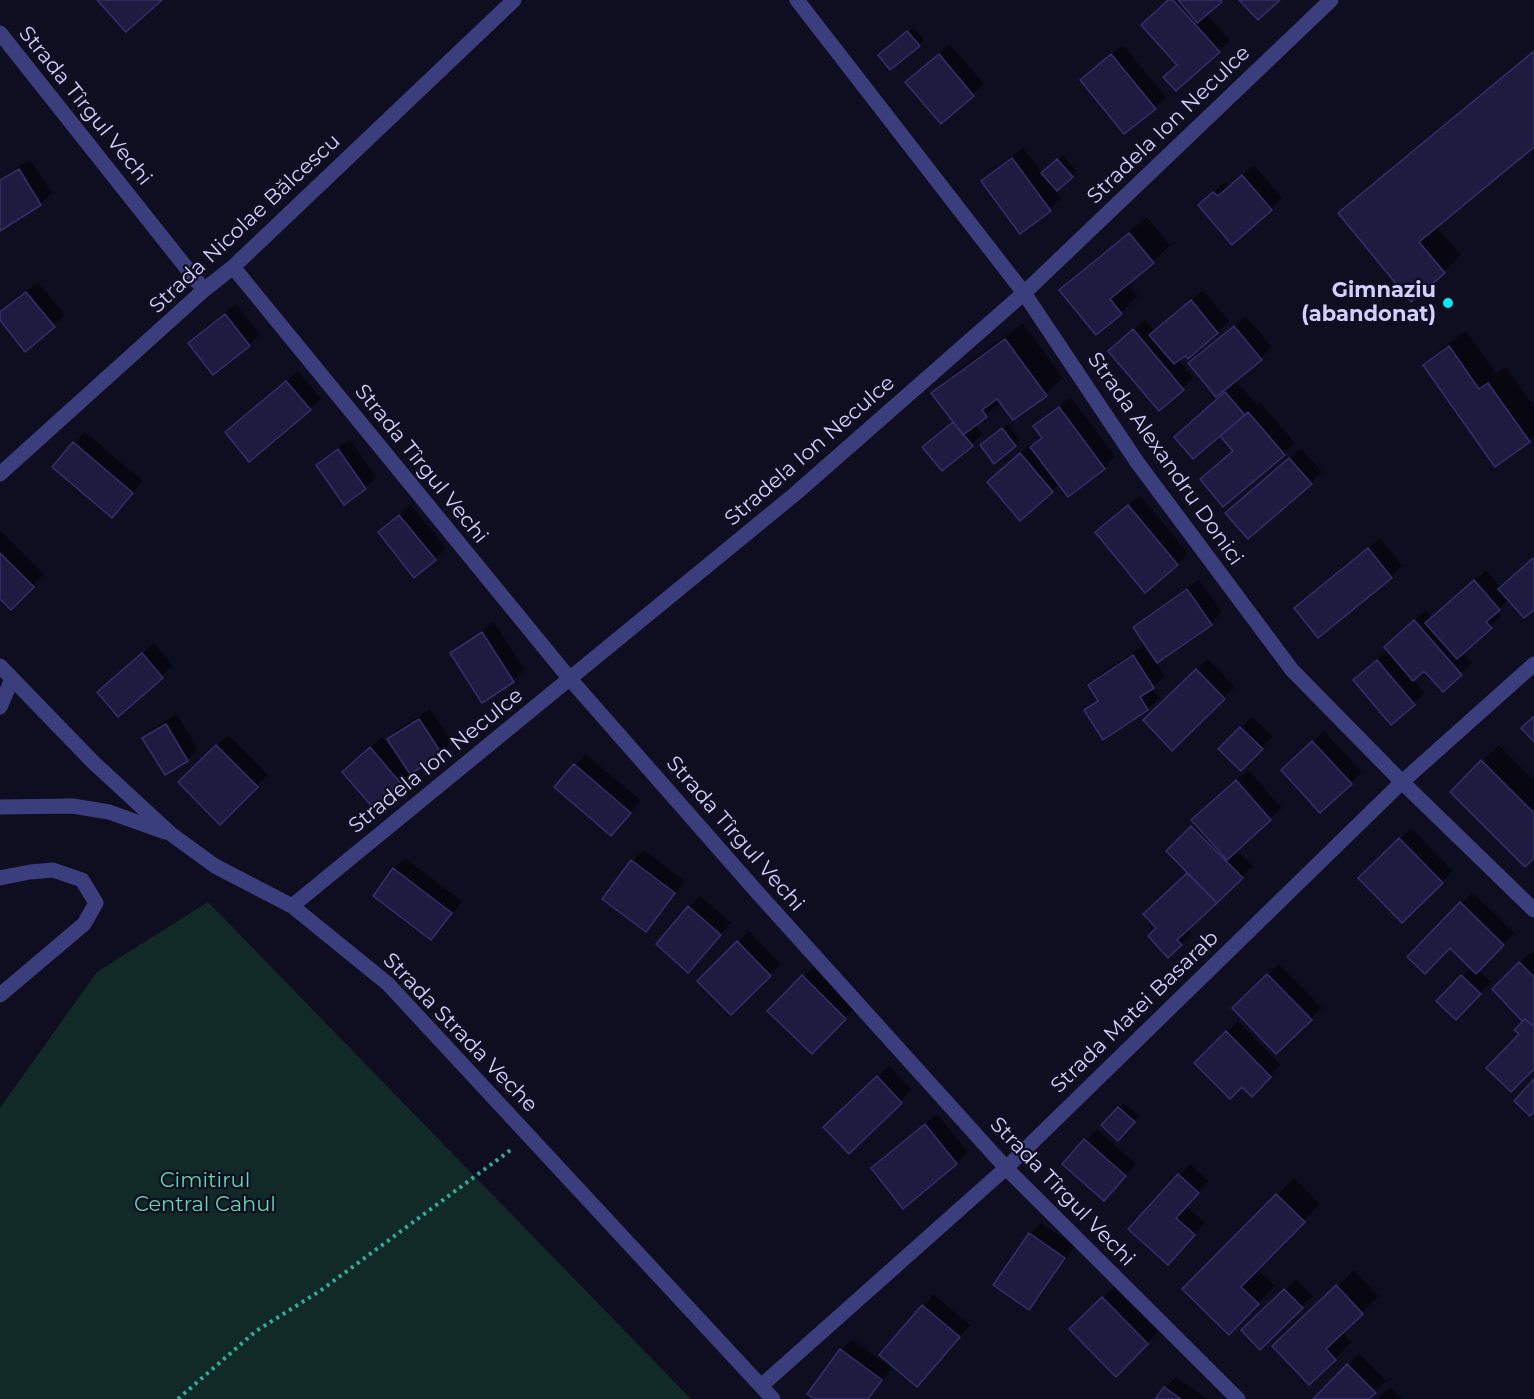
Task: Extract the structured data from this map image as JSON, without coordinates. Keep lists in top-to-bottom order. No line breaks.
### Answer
{"streets":{"street":["Strada Tîrgul Vechi","Stradela Ion Neculce","Strada Nicolae Bălcescu","Strada Alexandru Donici","Strada Matei Basarab","Strada Strada Veche"]},"crossings":[["Strada Tîrgul Vechi","Stradela Ion Neculce"],["Strada Tîrgul Vechi","Strada Nicolae Bălcescu"],["Strada Tîrgul Vechi","Strada Matei Basarab"],["Stradela Ion Neculce","Strada Alexandru Donici"],["Stradela Ion Neculce","Strada Strada Veche"],["Strada Alexandru Donici","Strada Matei Basarab"],["Strada Matei Basarab","Strada Strada Veche"]],"parks":["Cimitirul Central Cahul"],"places":["Gimnaziu (abandonat)"]}
